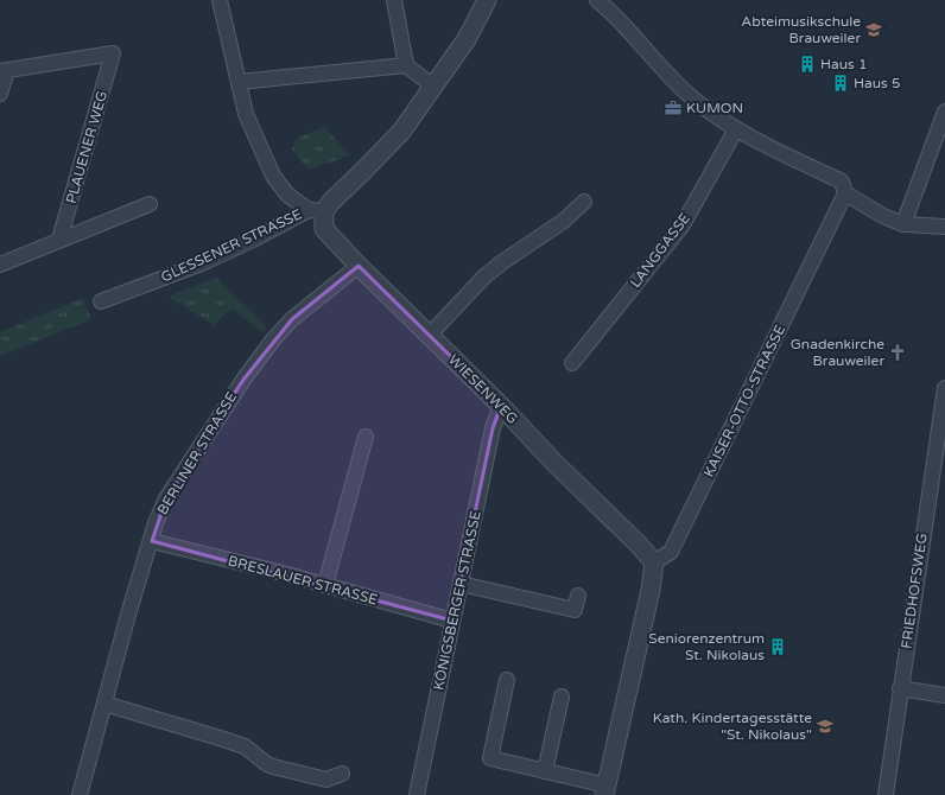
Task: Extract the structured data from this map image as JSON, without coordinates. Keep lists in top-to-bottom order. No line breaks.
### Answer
{"streets":{"street":["PLAUENER WEG","GLESSENER STRASSE","LANGGASSE","WIESENWEG","KAISER-OTTO-STRASSE","BERLINER STRASSE","BRESLAUER STRASSE","FRIEDHOFSWEG","KÖNIGSBERGER STRASSE"]},"crossings":[["GLESSENER STRASSE","WIESENWEG"],["WIESENWEG","KAISER-OTTO-STRASSE"],["WIESENWEG","BERLINER STRASSE"],["WIESENWEG","KÖNIGSBERGER STRASSE"],["BERLINER STRASSE","BRESLAUER STRASSE"],["BRESLAUER STRASSE","KÖNIGSBERGER STRASSE"]],"places":{"school or university":["Abteimusikschule Brauweiler","Kath. Kindertagesstätte \"St. Nikolaus\""],"building":["Haus 1","Haus 5","Seniorenzentrum St. Nikolaus"],"office":["KUMON"],"church":["Gnadenkirche Brauweiler"]}}
